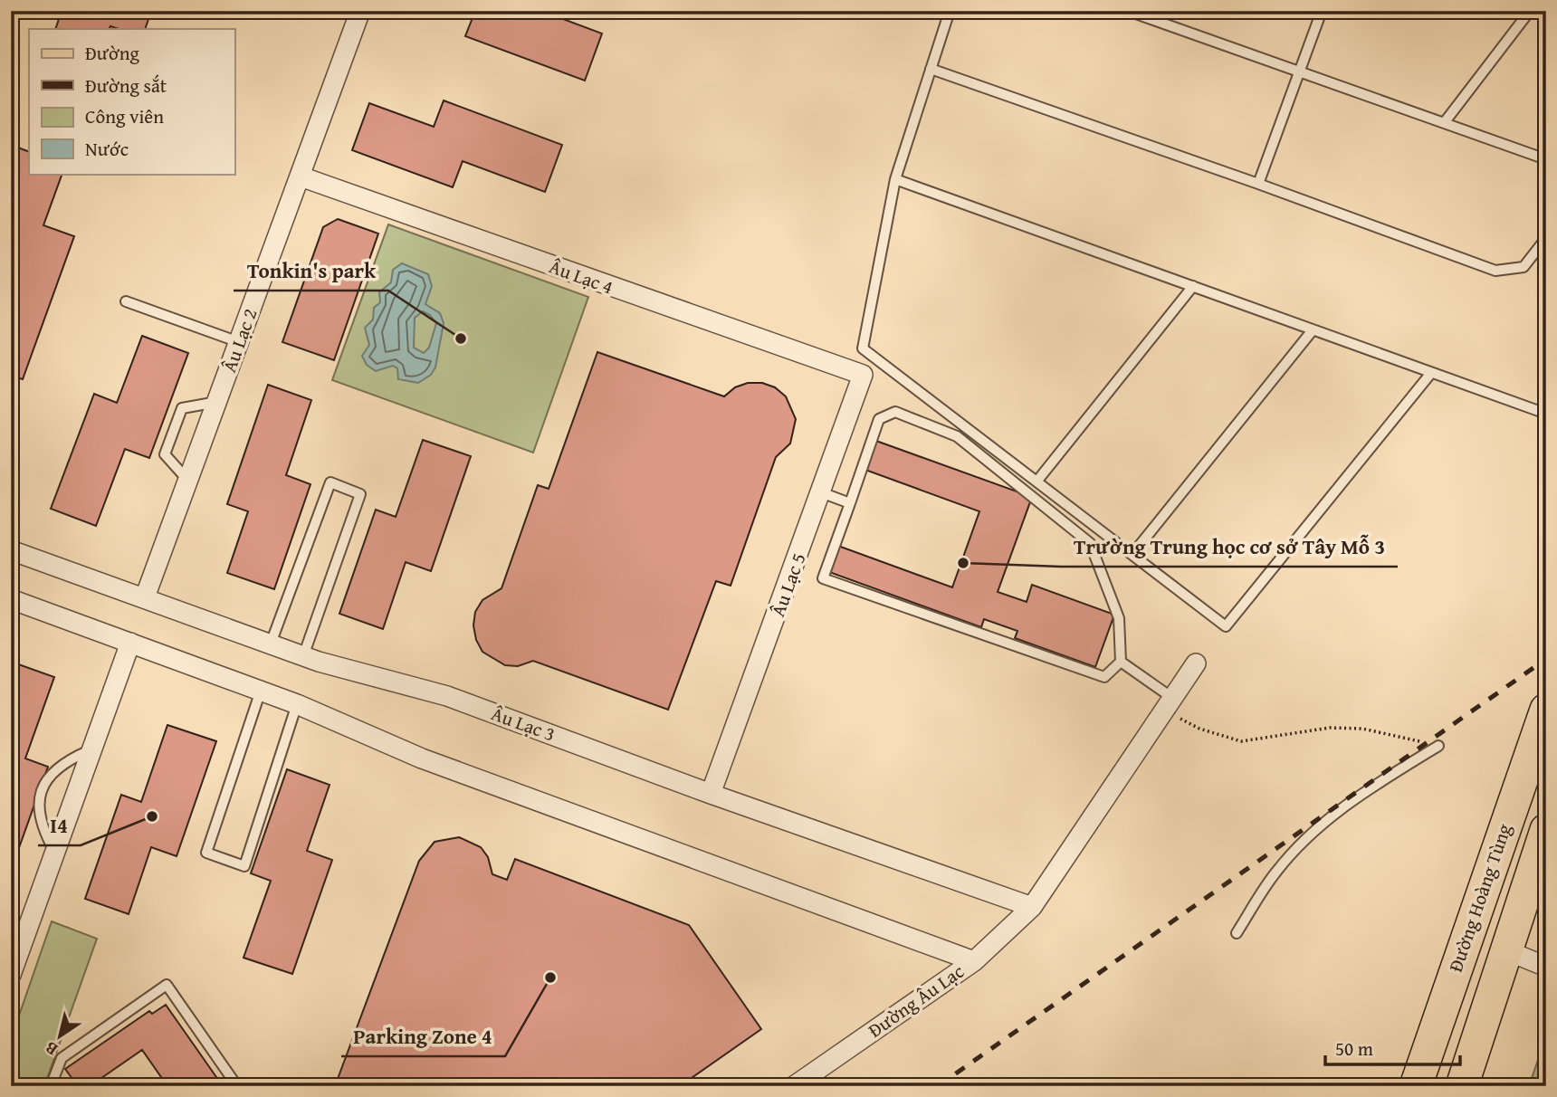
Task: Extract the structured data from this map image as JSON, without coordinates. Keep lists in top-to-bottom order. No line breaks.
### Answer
{"streets":{"main road":["Đường Hoàng Tùng"],"street":["Âu Lạc 4","Âu Lạc 2","Âu Lạc 5","Âu Lạc 3","Đường Âu Lạc"]},"crossings":[["Âu Lạc 4","Âu Lạc 2"],["Âu Lạc 4","Âu Lạc 5"],["Âu Lạc 2","Âu Lạc 3"],["Âu Lạc 5","Âu Lạc 3"],["Âu Lạc 3","Đường Âu Lạc"]],"places":["Tonkin's park","Trường Trung học cơ sở Tây Mỗ 3","I4","Parking Zone 4"],"legend":["Đường","Đường sắt","Công viên","Nước"],"scale_bar":"50 m","north":"bottom left"}
